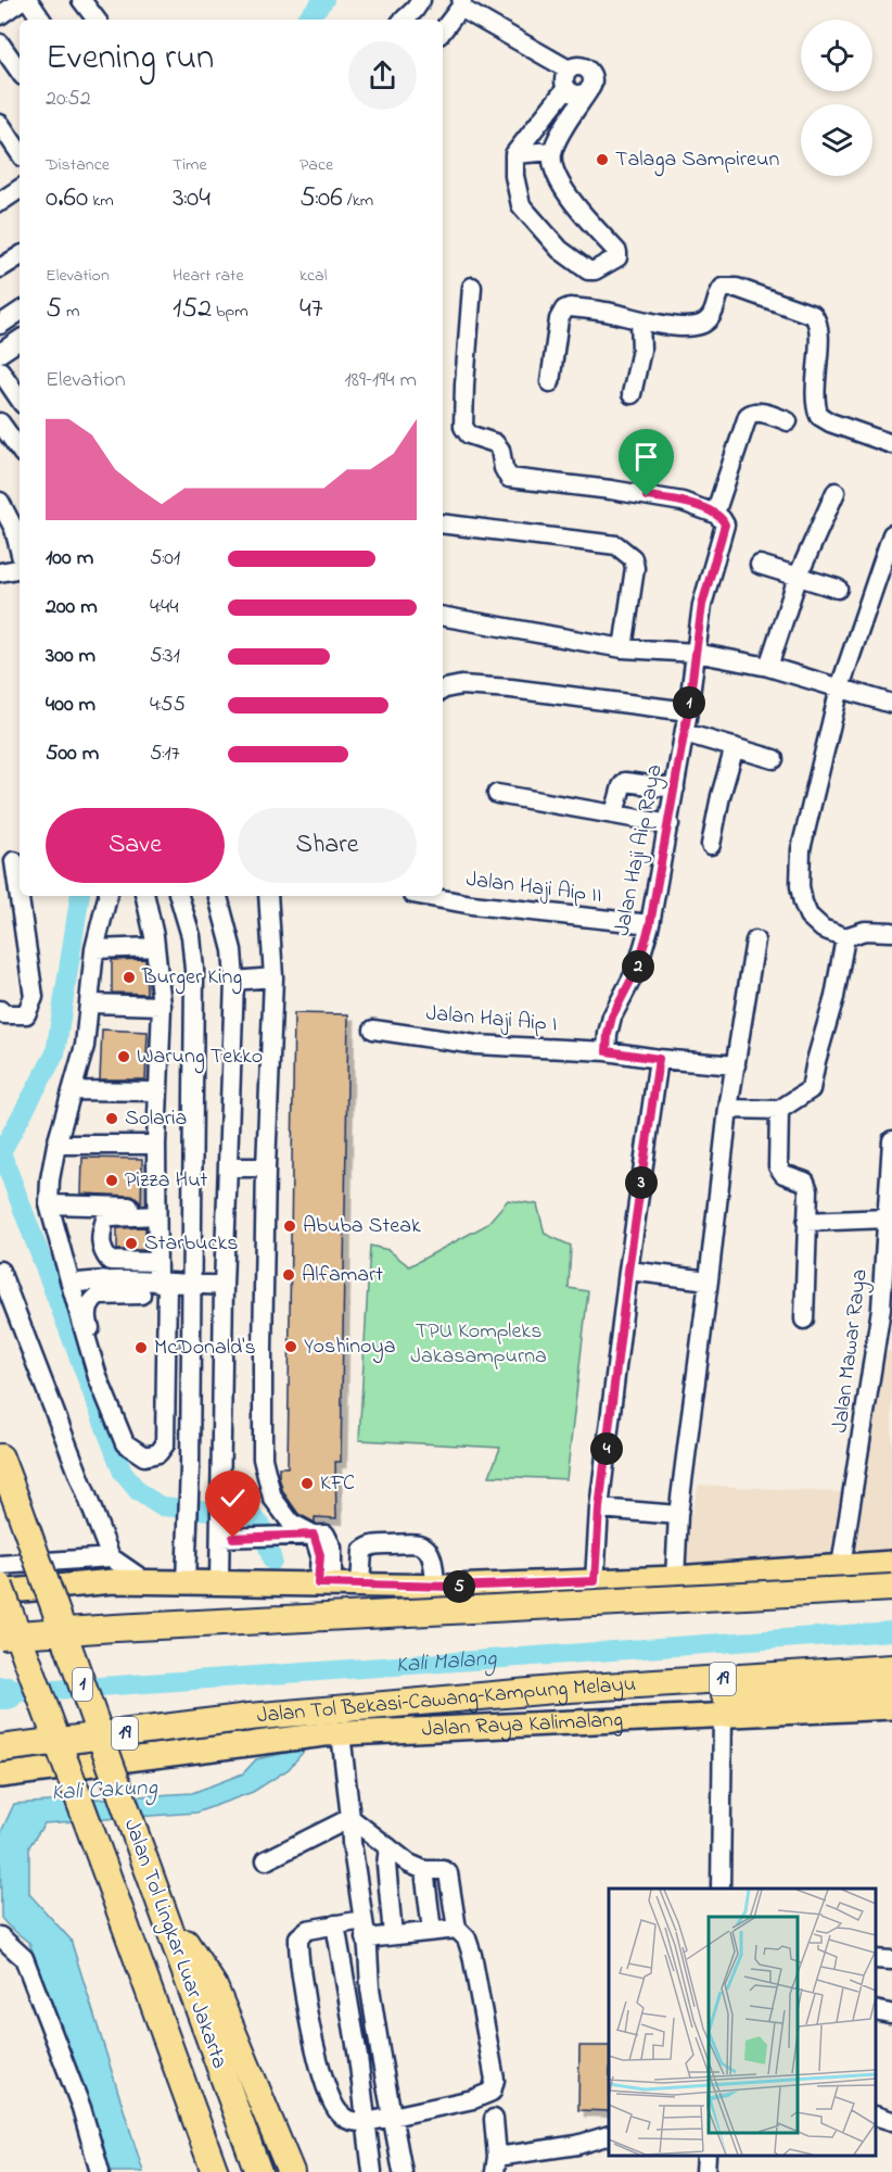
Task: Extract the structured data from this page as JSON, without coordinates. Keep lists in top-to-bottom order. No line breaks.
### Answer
{"streets":{"highway":["19","1","Jalan Tol Bekasi–Cawang–Kampung Melayu","Jalan Tol Lingkar Luar Jakarta"],"main road":["Jalan Raya Kalimalang"],"street":["Jalan Haji Aip Raya","Jalan Haji Aip II","Jalan Haji Aip I","Jalan Mawar Raya"]},"crossings":[["Jalan Haji Aip Raya","Jalan Haji Aip II"],["Jalan Haji Aip Raya","Jalan Haji Aip I"]],"water":["Kali Malang","Kali Cakung"],"parks":["TPU Kompleks Jakasampurna"],"places":["Talaga Sampireun","Burger King","Warung Tekko","Solaria","Pizza Hut","Abuba Steak","Starbucks","Alfamart","Yoshinoya","McDonald's","KFC"],"page":{"heading":["Evening run","20:52"],"stats":[["Distance","0.60 km"],["Time","3:04"],["Pace","5:06 /km"],["Elevation","5 m"],["Heart rate","152 bpm"],["kcal","47"]],"chart":["Elevation","189–194 m"],"list":[{"name":"100 m","note":"5:01"},{"name":"200 m","note":"4:44"},{"name":"300 m","note":"5:31"},{"name":"400 m","note":"4:55"},{"name":"500 m","note":"5:17"}],"pins":["1","2","3","4","5"],"buttons":["Save","Share"]}}
